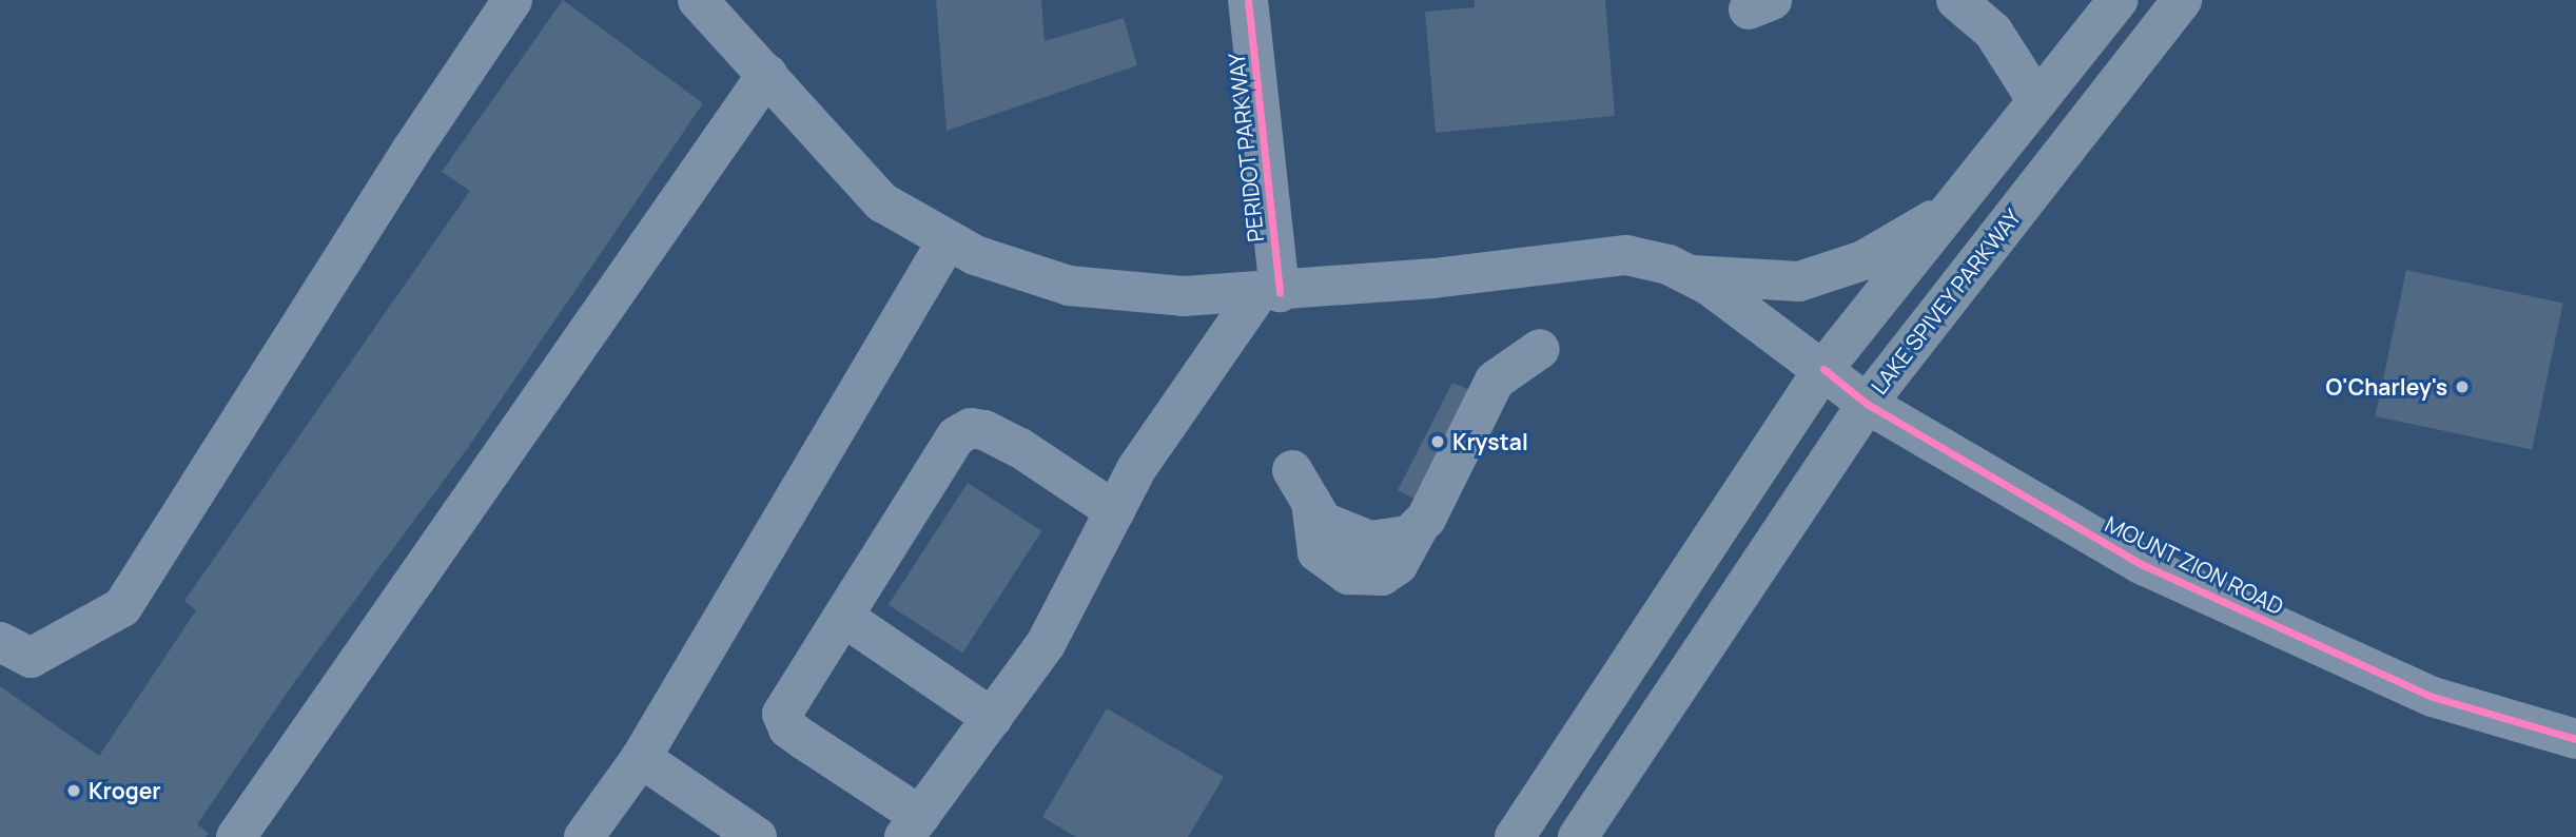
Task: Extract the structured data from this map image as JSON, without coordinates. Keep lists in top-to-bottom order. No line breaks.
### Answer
{"streets":{"highway":["LAKE SPIVEY PARKWAY"],"street":["PERIDOT PARKWAY","MOUNT ZION ROAD"]},"crossings":[["PERIDOT PARKWAY","MOUNT ZION ROAD"],["LAKE SPIVEY PARKWAY","MOUNT ZION ROAD"]],"places":["O'Charley's","Krystal","Kroger"]}
